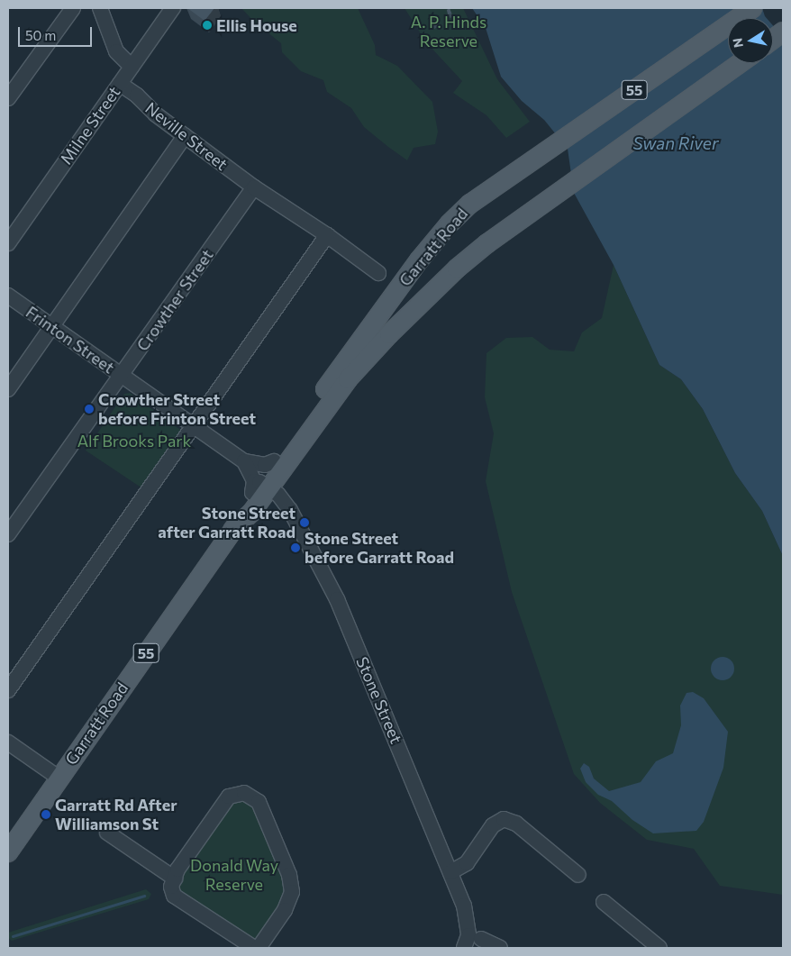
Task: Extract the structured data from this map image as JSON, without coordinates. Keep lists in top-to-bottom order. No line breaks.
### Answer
{"streets":{"main road":["55","Garratt Road"],"street":["Milne Street","Neville Street","Crowther Street","Frinton Street","Stone Street"]},"crossings":[["Milne Street","Neville Street"],["Neville Street","Crowther Street"],["Garratt Road","Frinton Street"],["Garratt Road","Stone Street"],["Crowther Street","Frinton Street"],["Frinton Street","Stone Street"]],"water":["Swan River"],"parks":["A. P. Hinds Reserve","Alf Brooks Park","Donald Way Reserve"],"places":["Ellis House","Crowther Street before Frinton Street","Stone Street after Garratt Road","Stone Street before Garratt Road","Garratt Rd After Williamson St"],"scale_bar":"50 m","north":"left"}
